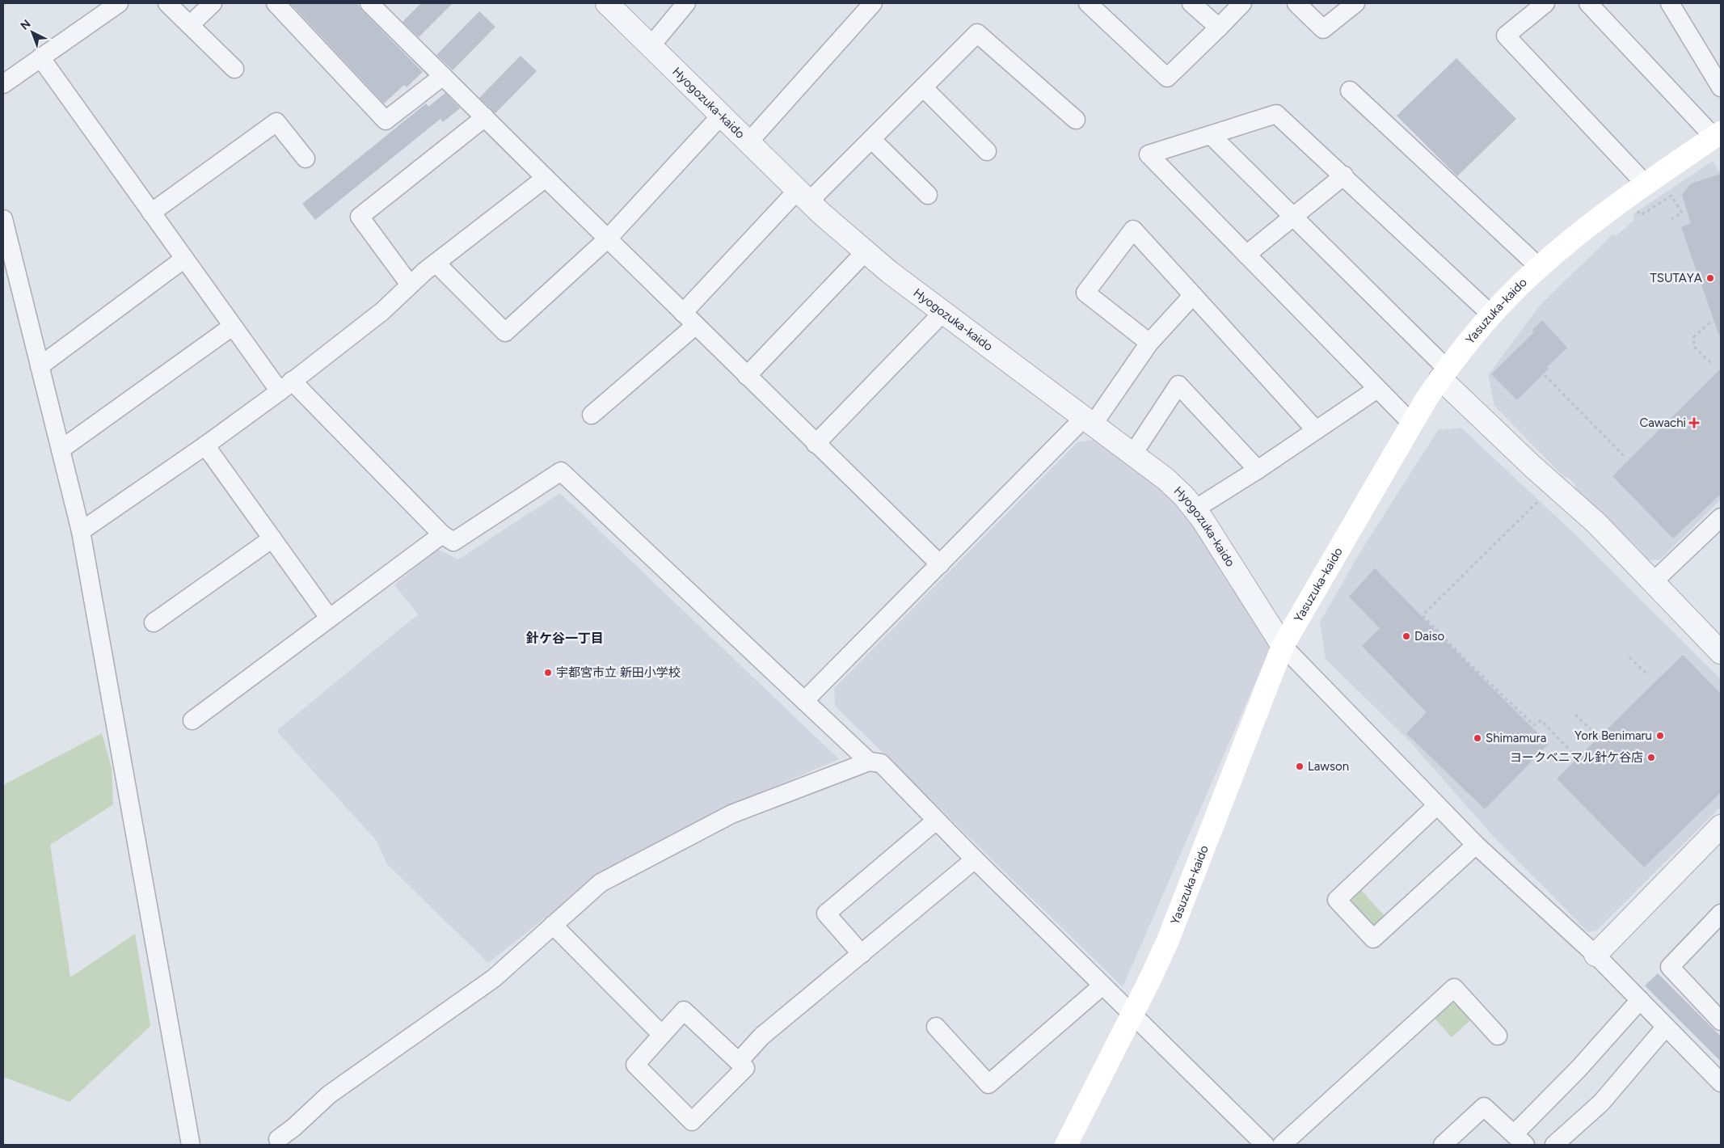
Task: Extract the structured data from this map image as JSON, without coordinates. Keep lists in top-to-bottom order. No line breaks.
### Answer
{"streets":{"main road":["Yasuzuka-kaido"],"street":["Hyogozuka-kaido"]},"crossings":[["Hyogozuka-kaido","Yasuzuka-kaido"]],"districts":["針ケ谷一丁目"],"places":{"other":["TSUTAYA","Daiso","宇都宮市立 新田小学校","York Benimaru","Shimamura","ヨークベニマル針ケ谷店","Lawson"],"health":["Cawachi"]},"north":"top left"}
